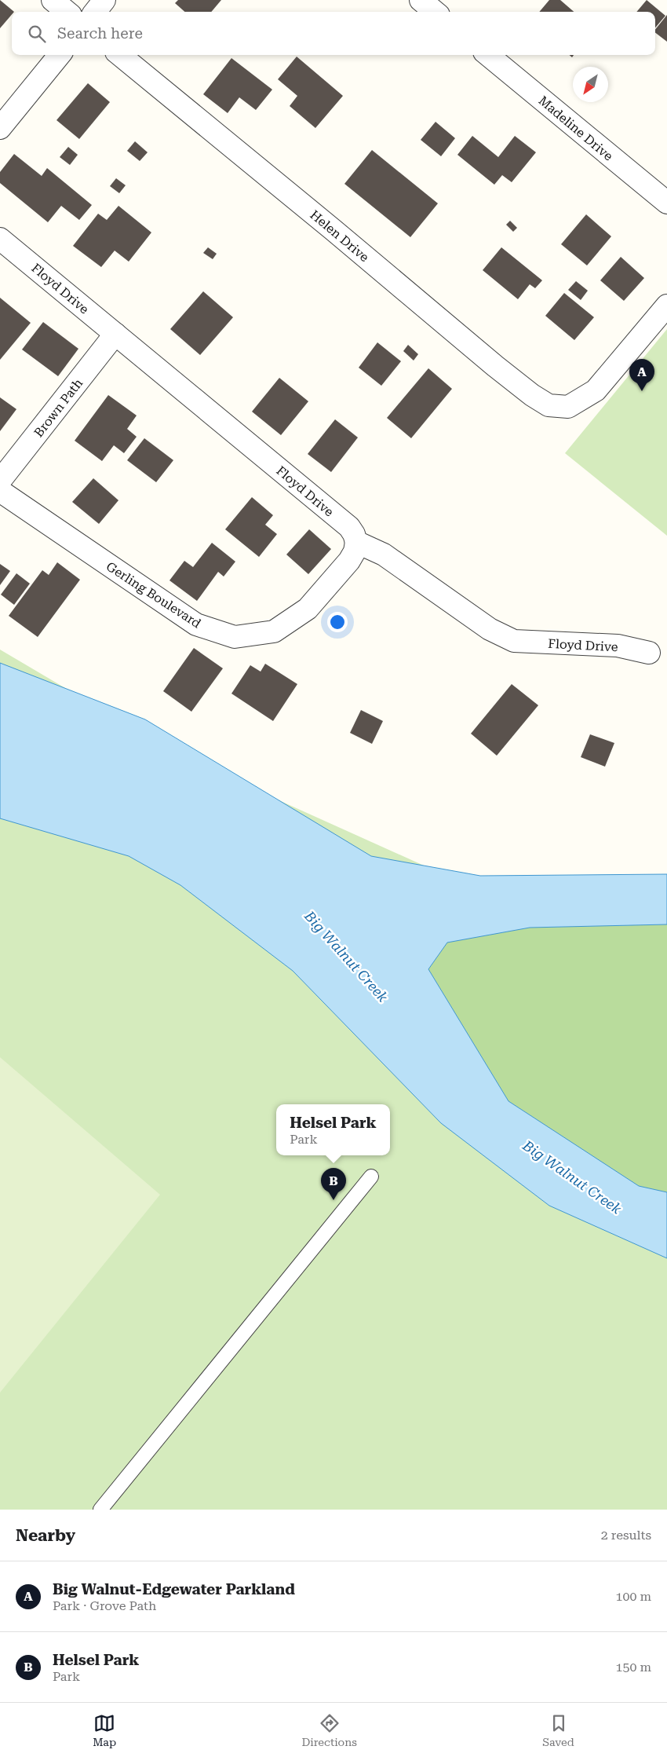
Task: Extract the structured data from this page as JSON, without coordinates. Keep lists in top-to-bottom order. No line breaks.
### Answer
{"streets":{"street":["Madeline Drive","Helen Drive","Floyd Drive","Brown Path","Gerling Boulevard"]},"crossings":[["Floyd Drive","Brown Path"],["Floyd Drive","Gerling Boulevard"]],"water":["Big Walnut Creek"],"north":"bottom left","page":{"search":"Search here","pins":["A","B"],"popup":["Helsel Park","Park"],"heading":["Nearby","2 results"],"list":[{"mark":"A","name":"Big Walnut-Edgewater Parkland","note":"Park · Grove Path","value":"100 m"},{"mark":"B","name":"Helsel Park","note":"Park","value":"150 m"}],"nav":["Map","Directions","Saved"]}}
